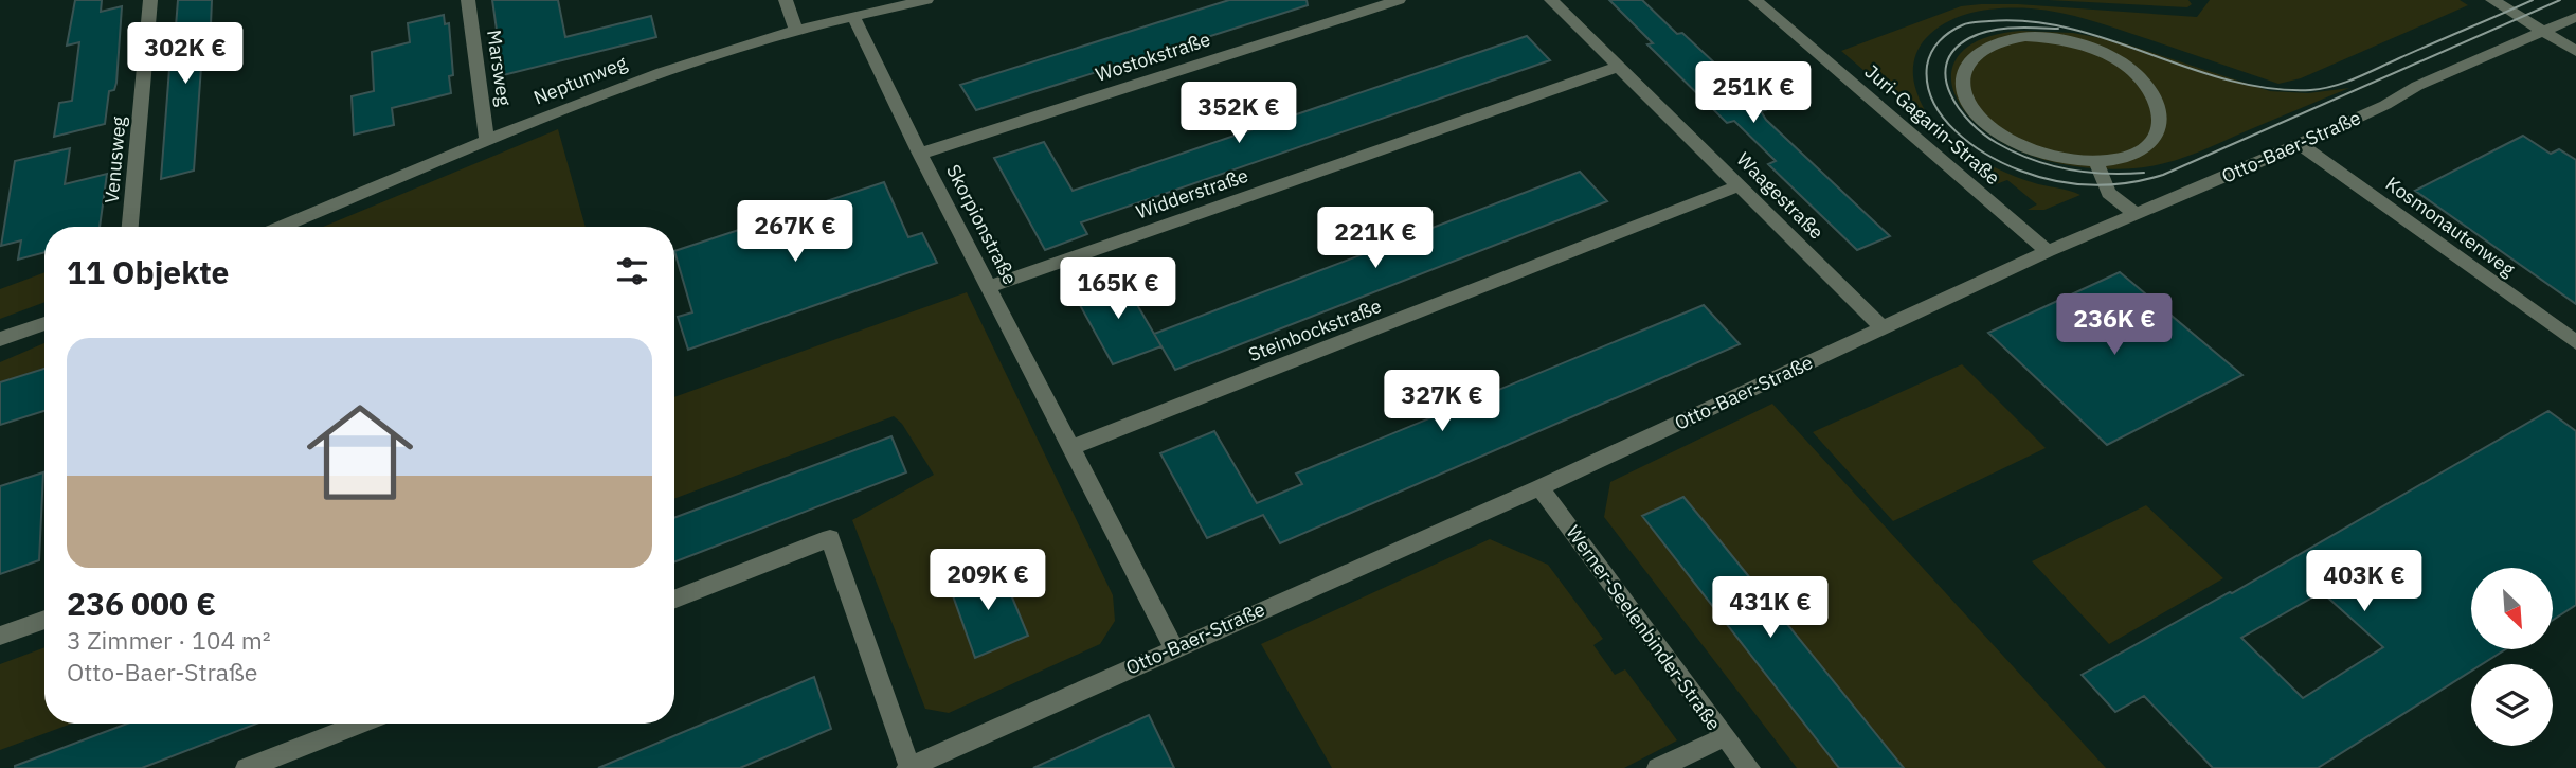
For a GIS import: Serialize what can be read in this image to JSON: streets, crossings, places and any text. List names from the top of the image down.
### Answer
{
  "streets": {
    "street": [
      "Wostokstraße",
      "Marsweg",
      "Neptunweg",
      "Juri-Gagarin-Straße",
      "Otto-Baer-Straße",
      "Venusweg",
      "Widderstraße",
      "Waagestraße",
      "Skorpionstraße",
      "Kosmonautenweg",
      "Steinbockstraße",
      "Werner-Seelenbinder-Straße"
    ]
  },
  "crossings": [
    ["Wostokstraße", "Skorpionstraße"],
    ["Marsweg", "Neptunweg"],
    ["Neptunweg", "Skorpionstraße"],
    ["Juri-Gagarin-Straße", "Otto-Baer-Straße"],
    ["Otto-Baer-Straße", "Waagestraße"],
    ["Otto-Baer-Straße", "Skorpionstraße"],
    ["Otto-Baer-Straße", "Kosmonautenweg"],
    ["Otto-Baer-Straße", "Werner-Seelenbinder-Straße"],
    ["Widderstraße", "Waagestraße"],
    ["Widderstraße", "Skorpionstraße"],
    ["Waagestraße", "Steinbockstraße"],
    ["Skorpionstraße", "Steinbockstraße"]
  ],
  "north": "bottom right",
  "page": {
    "price": [
      "302K €",
      "251K €",
      "352K €",
      "267K €",
      "221K €",
      "165K €",
      "236K €",
      "327K €",
      "209K €",
      "403K €",
      "431K €"
    ],
    "heading": "11 Objekte",
    "list": [
      {
        "name": "236 000 €",
        "note": "3 Zimmer · 104 m² · Otto-Baer-Straße"
      }
    ]
  }
}
